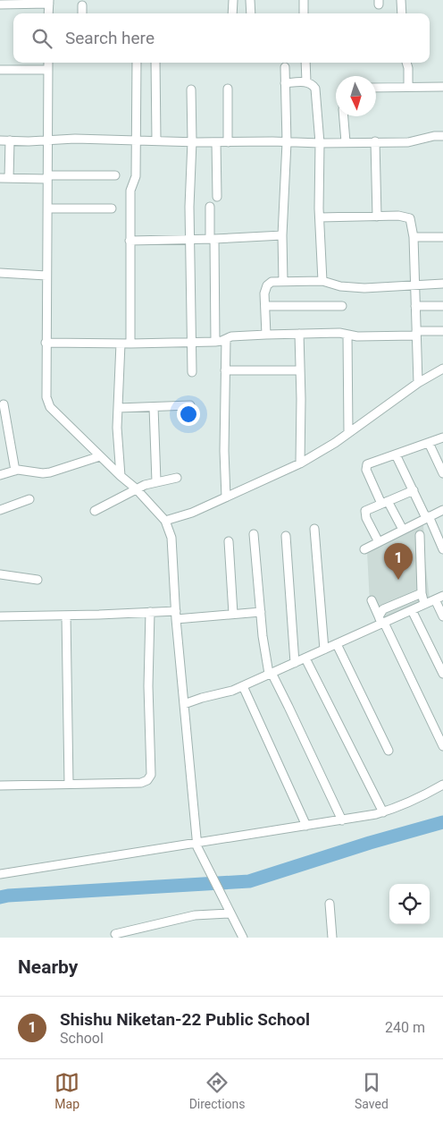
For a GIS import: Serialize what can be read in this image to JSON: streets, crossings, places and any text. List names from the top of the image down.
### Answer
{
  "north": "bottom",
  "page": {
    "search": "Search here",
    "pins": "1",
    "heading": "Nearby",
    "list": [
      {
        "mark": "1",
        "name": "Shishu Niketan-22 Public School",
        "note": "School",
        "value": "240 m"
      }
    ],
    "nav": ["Map", "Directions", "Saved"]
  }
}
